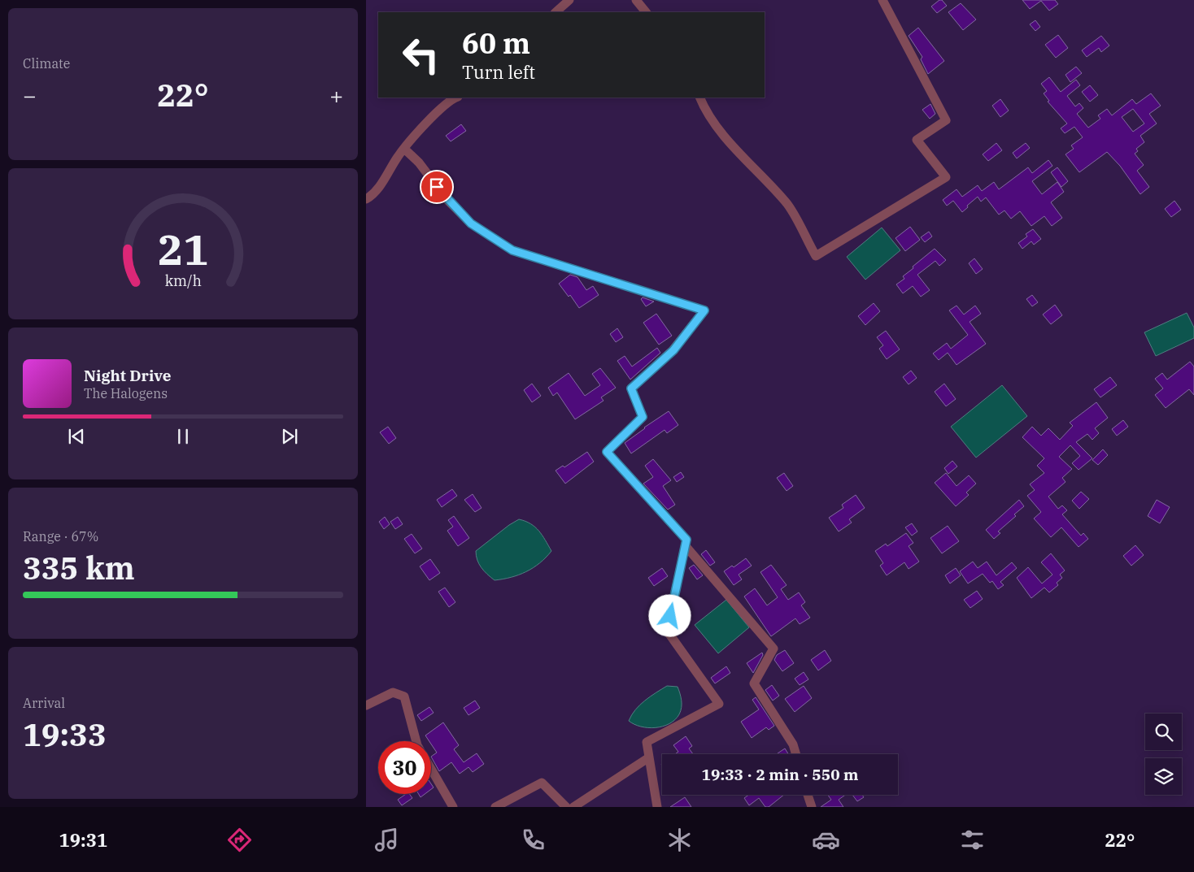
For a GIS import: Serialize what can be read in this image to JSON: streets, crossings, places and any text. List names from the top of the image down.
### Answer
{
  "page": {
    "tile": [
      "Climate",
      ["Range · 67%", "335 km"],
      ["Arrival", "19:33"]
    ],
    "turn": ["60 m", "Turn left"],
    "heat": ["−", "22°", "+"],
    "song": ["Night Drive", "The Halogens"],
    "limit": "30",
    "trip": "19:33 · 2 min · 550 m",
    "tabs": ["19:31", "22°"],
    "gauge": ["21", "km/h"]
  }
}
